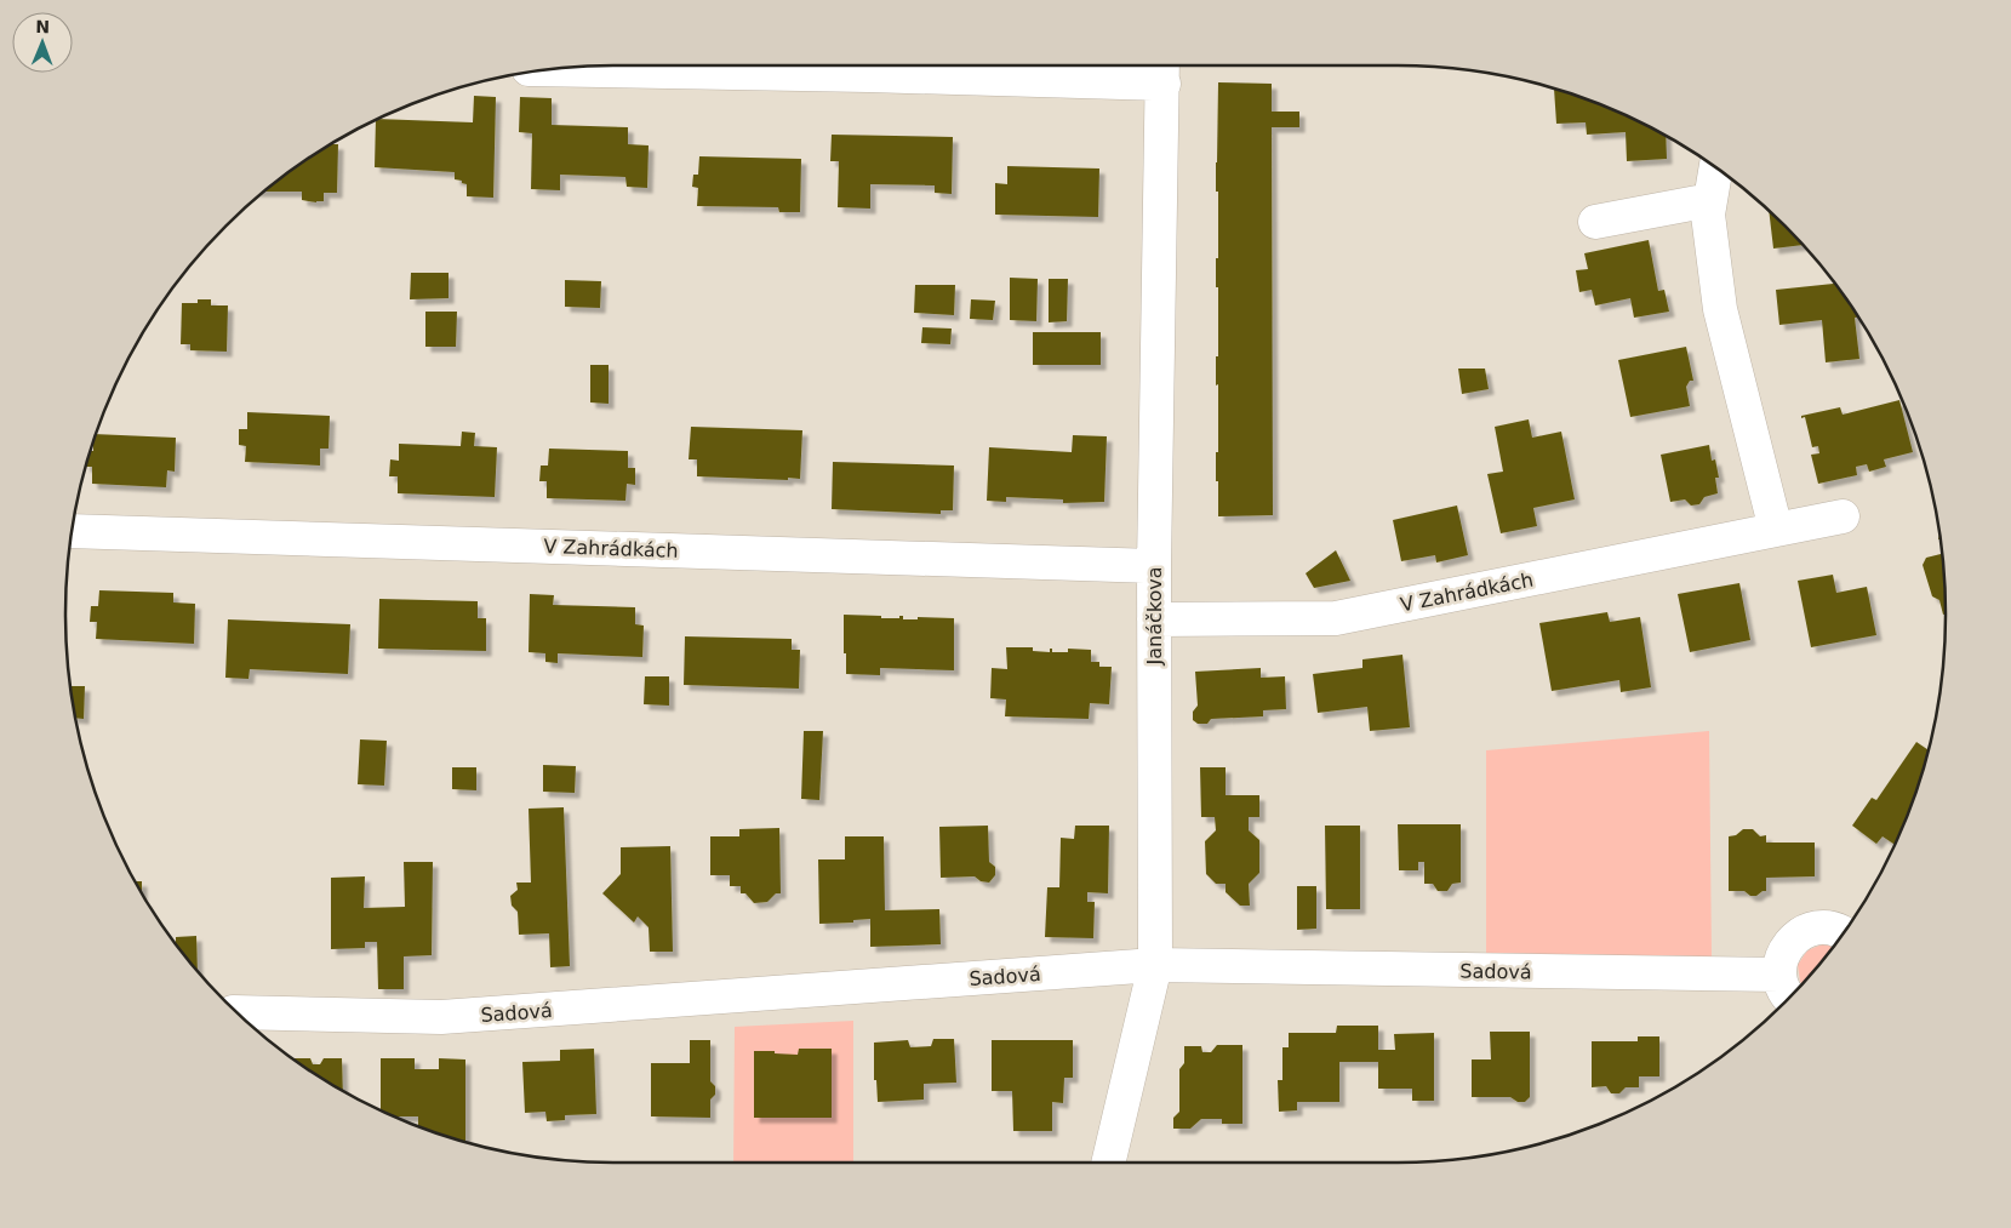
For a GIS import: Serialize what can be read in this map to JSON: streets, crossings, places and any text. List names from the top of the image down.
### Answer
{
  "streets": {
    "street": ["V Zahrádkách", "Janáčkova", "Sadová"]
  },
  "crossings": [
    ["V Zahrádkách", "Janáčkova"],
    ["Janáčkova", "Sadová"]
  ],
  "north": "top"
}
